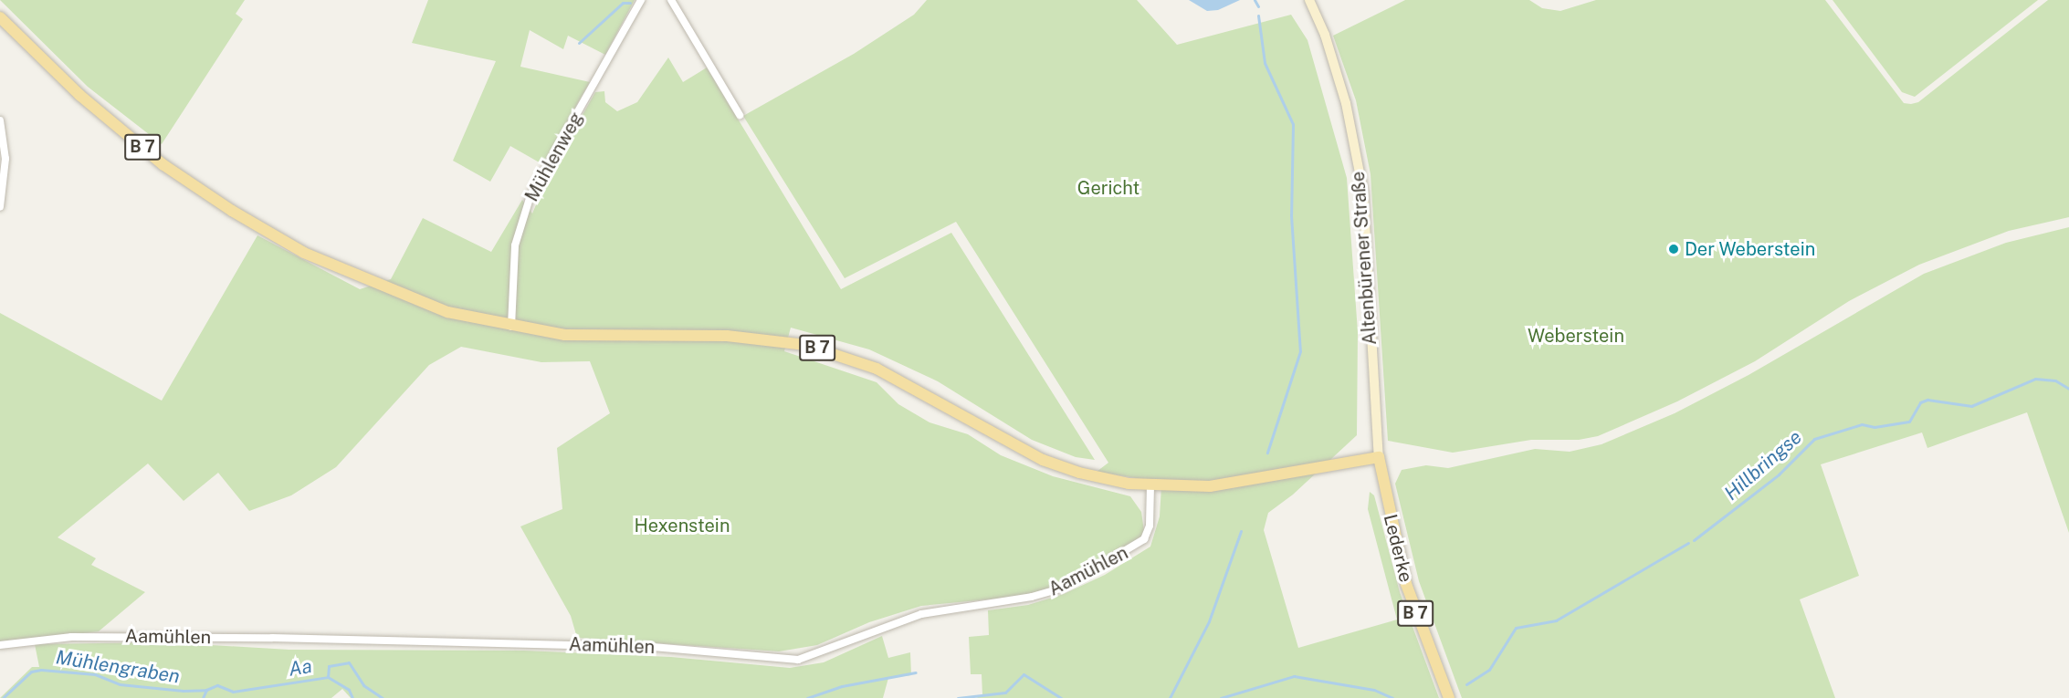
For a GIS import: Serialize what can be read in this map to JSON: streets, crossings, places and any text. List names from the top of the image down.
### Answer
{
  "streets": {
    "main road": ["B 7", "Lederke"],
    "street": ["Mühlenweg", "Altenbürener Straße", "Aamühlen"]
  },
  "crossings": [
    ["B 7", "Mühlenweg"],
    ["B 7", "Altenbürener Straße"],
    ["B 7", "Lederke"],
    ["B 7", "Aamühlen"],
    ["Altenbürener Straße", "Lederke"]
  ],
  "water": ["Hillbringse", "Mühlengraben", "Aa"],
  "parks": ["Gericht", "Weberstein", "Hexenstein"],
  "places": ["Der Weberstein"]
}
